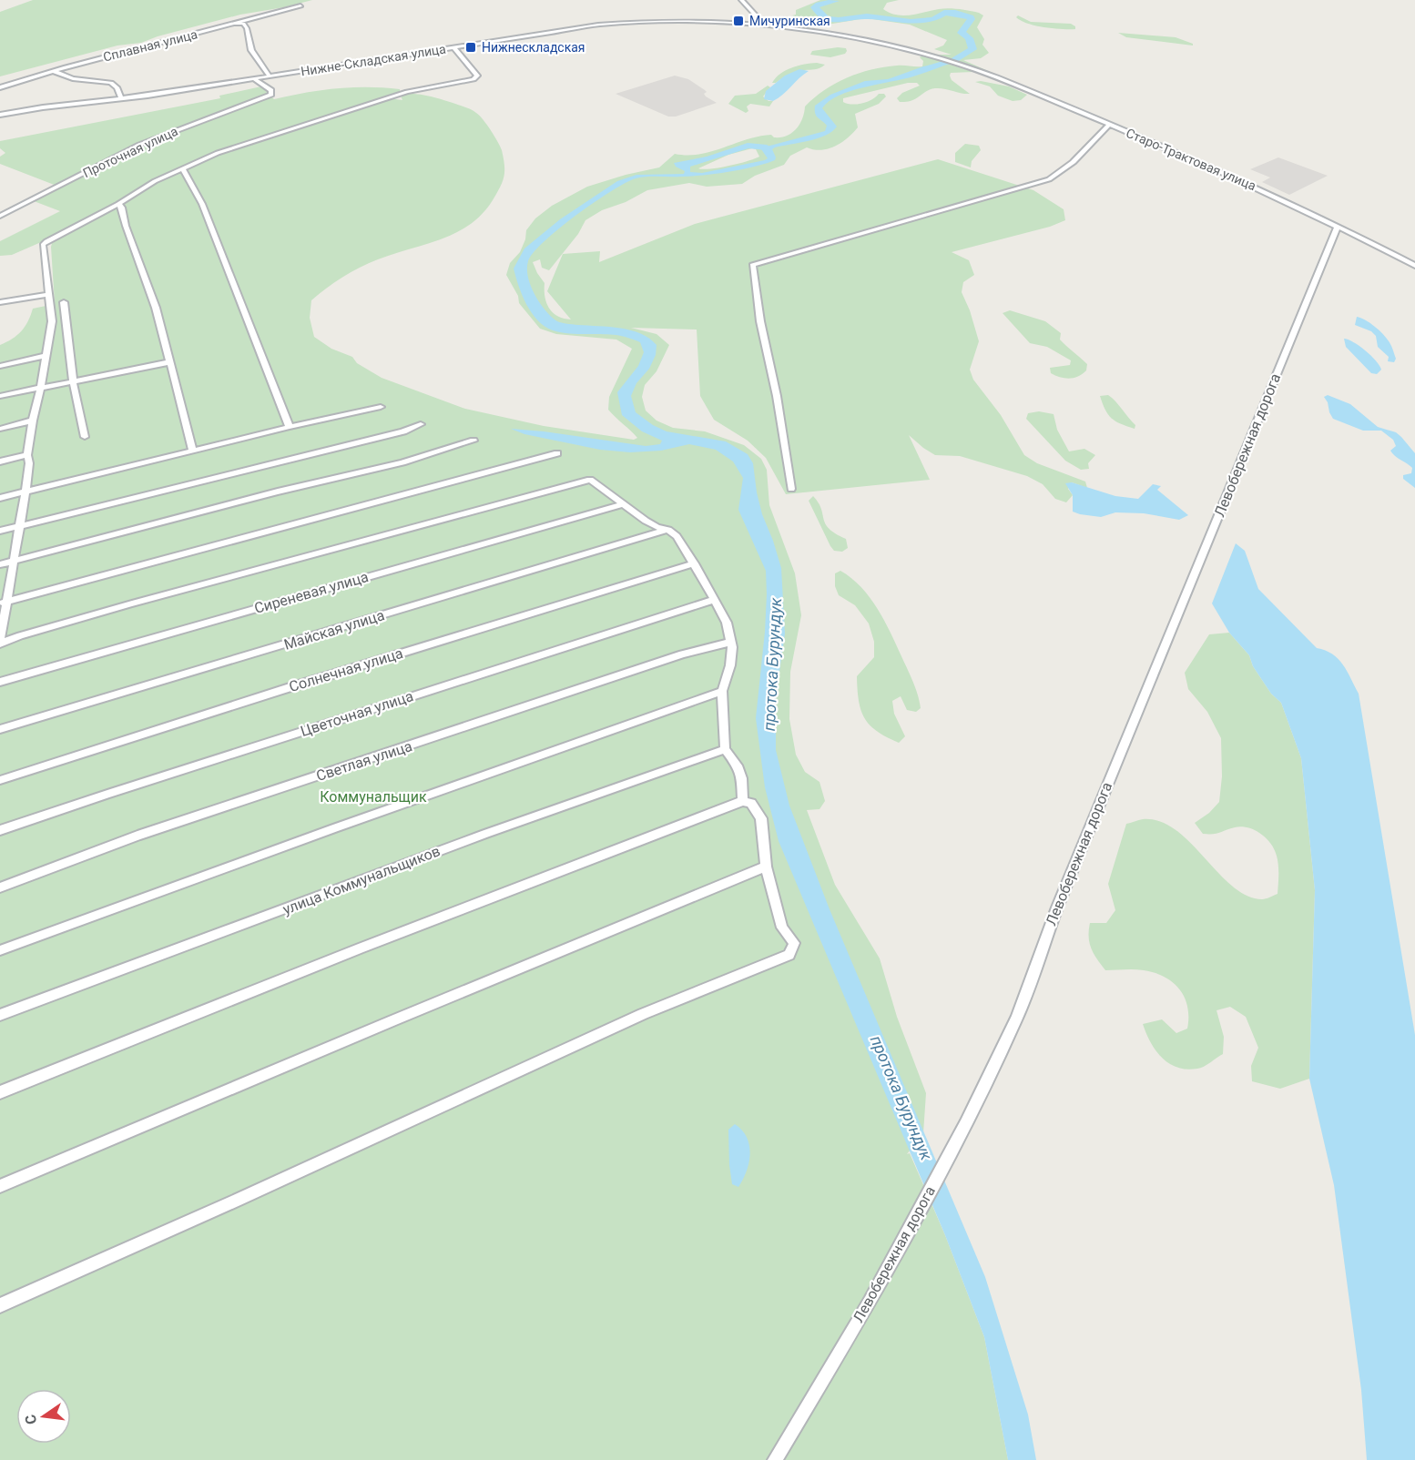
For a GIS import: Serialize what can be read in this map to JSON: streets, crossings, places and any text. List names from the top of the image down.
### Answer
{
  "streets": {
    "street": [
      "Сплавная улица",
      "Нижне-Складская улица",
      "Проточная улица",
      "Старо-Трактовая улица",
      "Левобережная дорога",
      "Сиреневая улица",
      "Майская улица",
      "Солнечная улица",
      "Цветочная улица",
      "Светлая улица",
      "улица Коммунальщиков"
    ]
  },
  "crossings": [
    ["Нижне-Складская улица", "Проточная улица"],
    ["Нижне-Складская улица", "Старо-Трактовая улица"],
    ["Старо-Трактовая улица", "Левобережная дорога"]
  ],
  "water": ["протока Бурундук"],
  "parks": ["Коммунальщик"],
  "places": {
    "transit": ["Мичуринская", "Нижнескладская"]
  },
  "north": "left"
}
